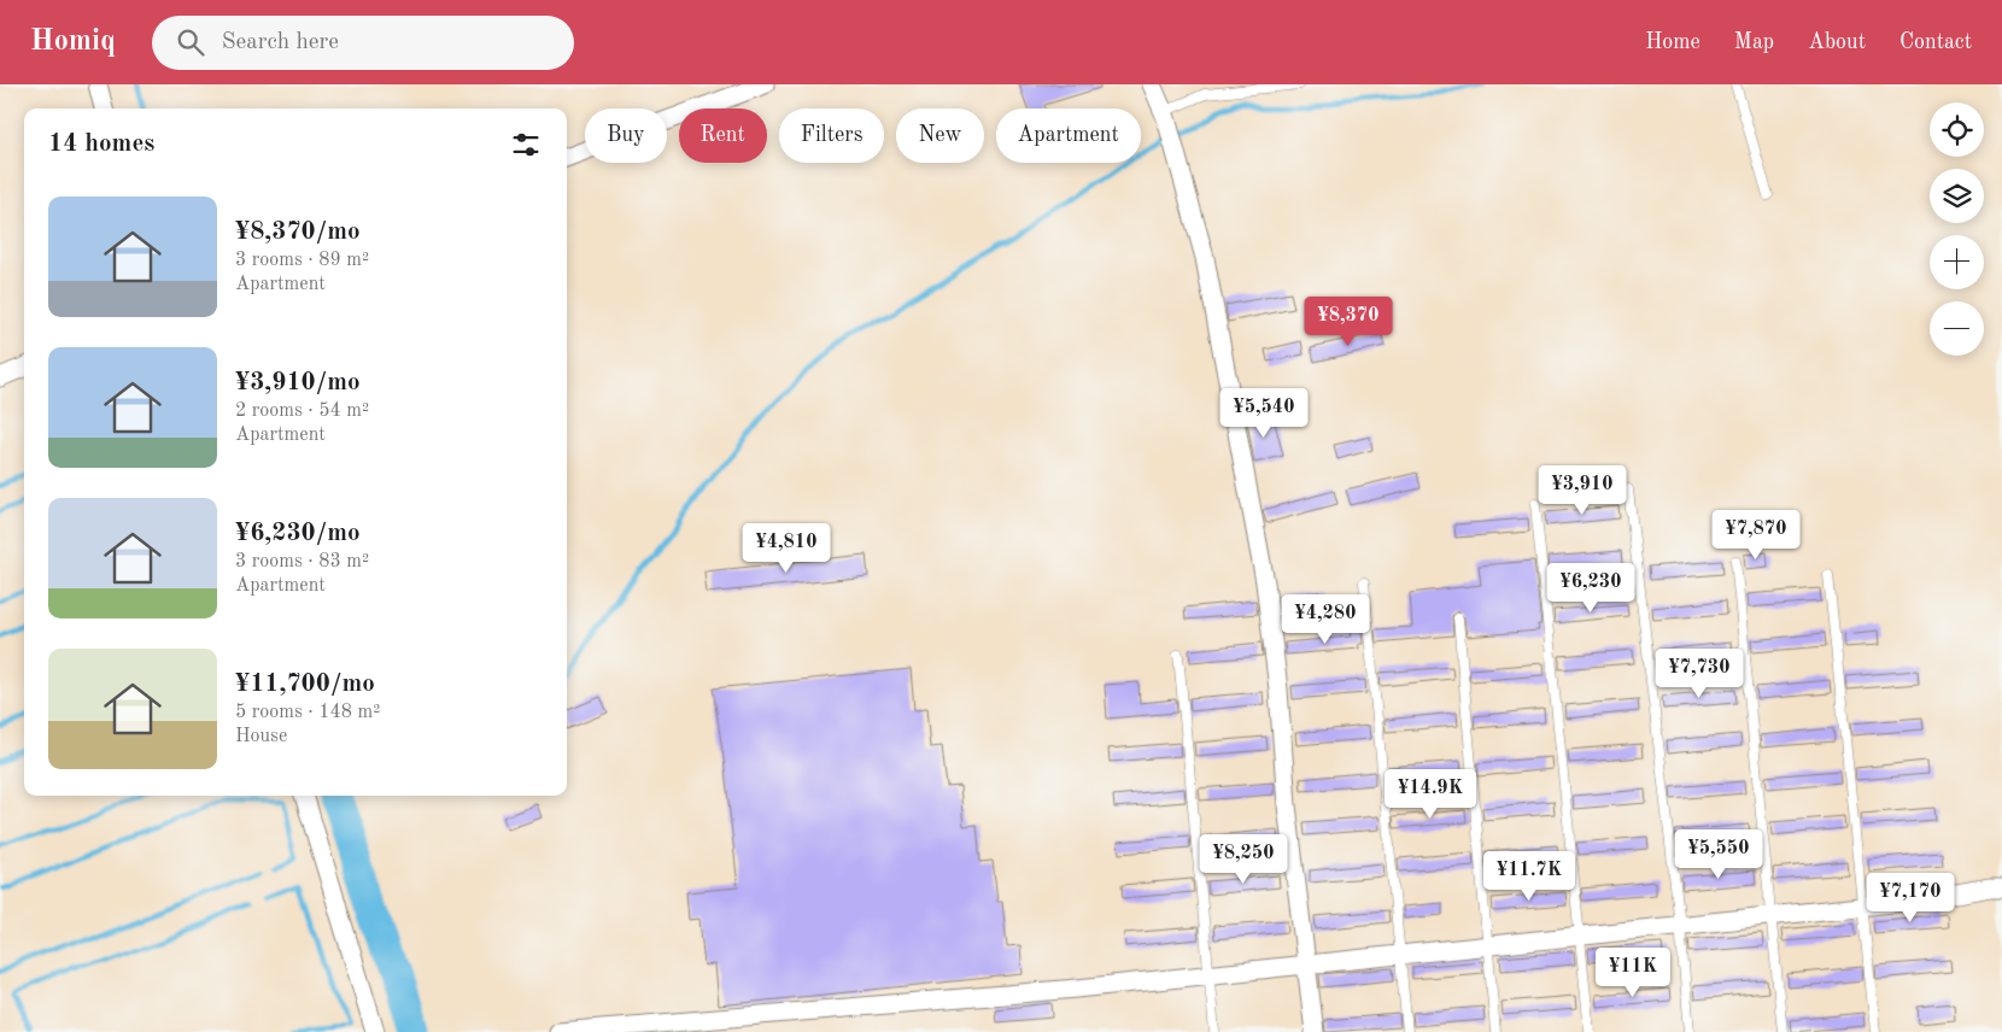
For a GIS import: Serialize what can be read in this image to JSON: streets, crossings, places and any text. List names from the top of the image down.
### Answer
{
  "page": {
    "header": "Homiq",
    "search": "Search here",
    "nav": [
      "Home",
      "Map",
      "About",
      "Contact"
    ],
    "map_buttons": ["+", "−"],
    "chip": [
      "Buy",
      "Rent",
      "Filters",
      "New",
      "Apartment"
    ],
    "heading": "14 homes",
    "list": [
      {
        "name": "¥8,370/mo",
        "note": "3 rooms · 89 m² · Apartment"
      },
      {
        "name": "¥3,910/mo",
        "note": "2 rooms · 54 m² · Apartment"
      },
      {
        "name": "¥6,230/mo",
        "note": "3 rooms · 83 m² · Apartment"
      },
      {
        "name": "¥11,700/mo",
        "note": "5 rooms · 148 m² · House"
      }
    ],
    "price": [
      "¥8,370",
      "¥5,540",
      "¥3,910",
      "¥7,870",
      "¥4,810",
      "¥6,230",
      "¥4,280",
      "¥7,730",
      "¥14.9K",
      "¥5,550",
      "¥8,250",
      "¥11.7K",
      "¥7,170",
      "¥11K"
    ]
  }
}
